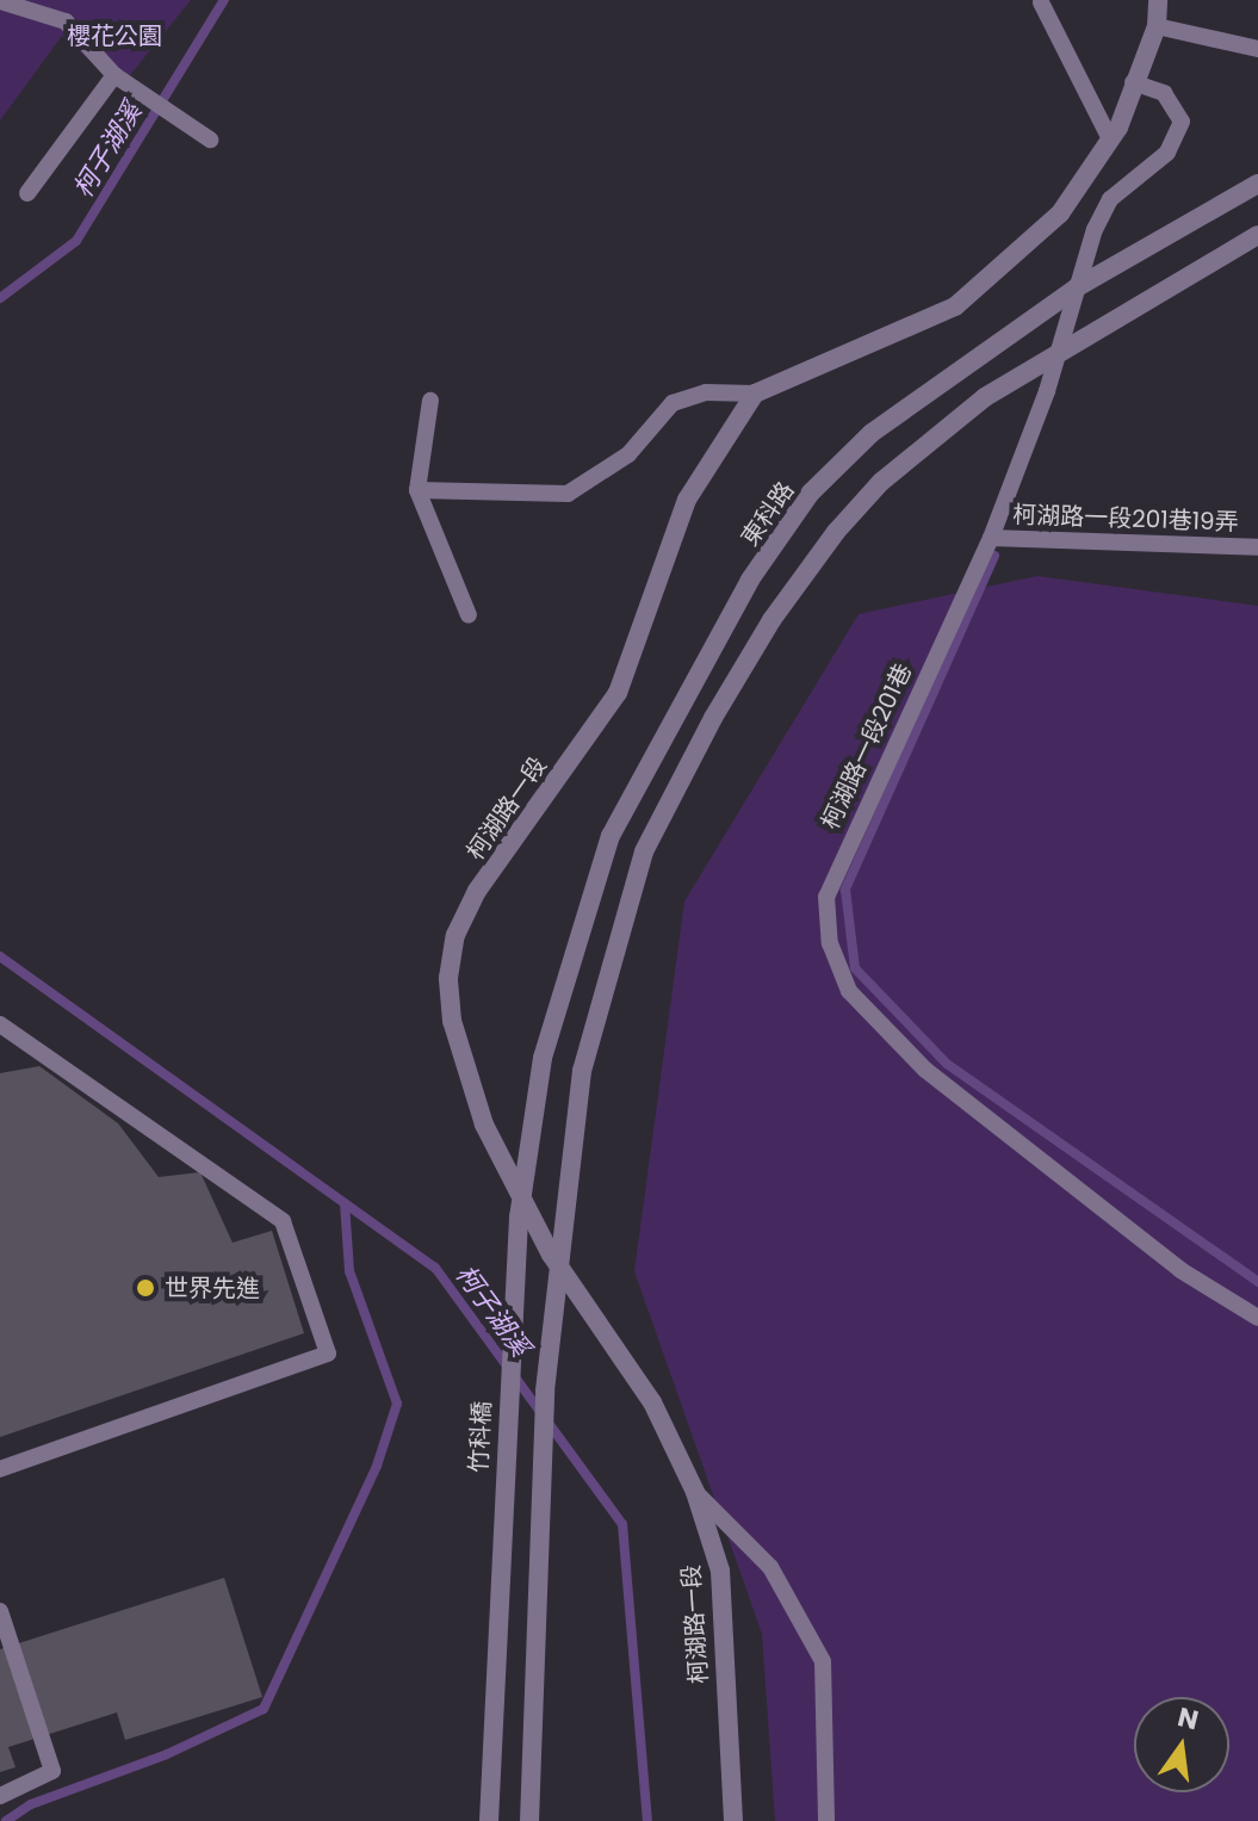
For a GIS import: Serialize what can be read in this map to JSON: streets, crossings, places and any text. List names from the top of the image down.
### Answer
{
  "streets": {
    "street": ["東科路", "柯湖路一段", "竹科橋"],
    "lane": ["柯湖路一段201巷19弄", "柯湖路一段201巷"]
  },
  "crossings": [
    ["東科路", "柯湖路一段201巷"],
    ["東科路", "竹科橋"],
    ["柯湖路一段201巷19弄", "柯湖路一段201巷"]
  ],
  "water": ["柯子湖溪"],
  "parks": ["櫻花公園"],
  "places": ["世界先進"],
  "north": "top"
}
